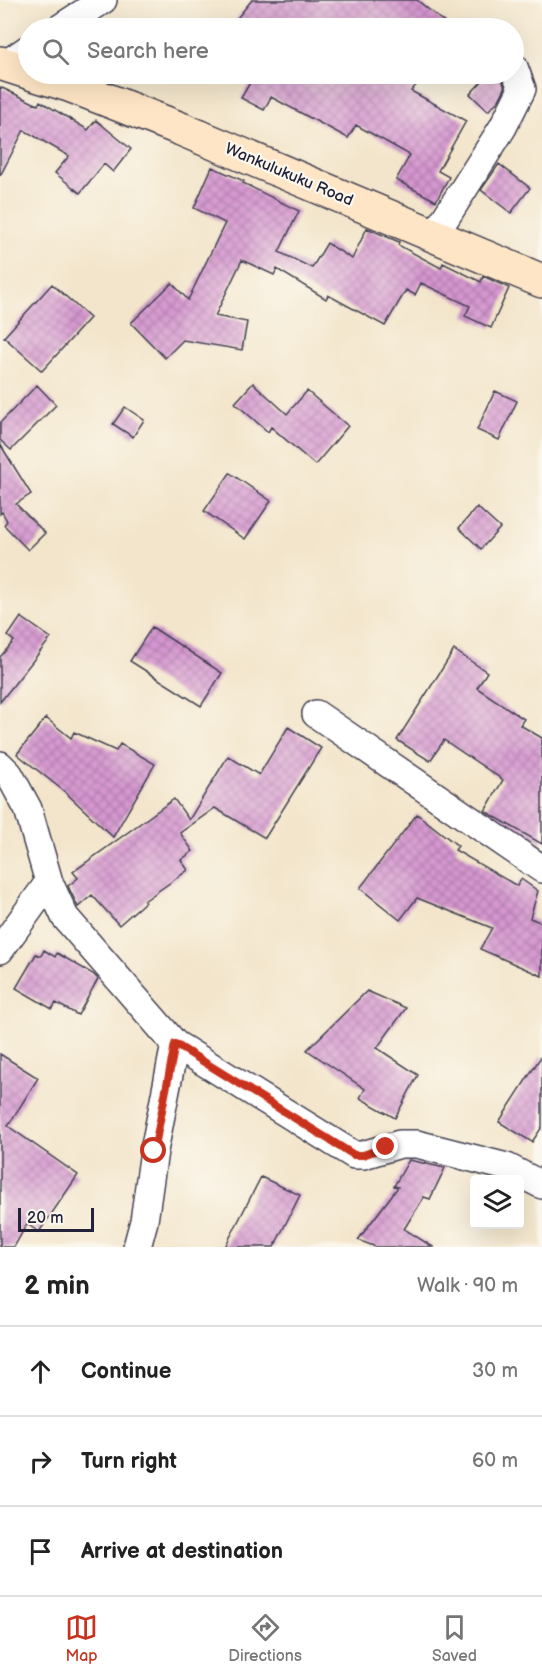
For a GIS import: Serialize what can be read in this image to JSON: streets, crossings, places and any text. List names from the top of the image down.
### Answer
{
  "streets": {
    "main road": ["Wankulukuku Road"]
  },
  "scale_bar": "20 m",
  "page": {
    "search": "Search here",
    "scale": "20 m",
    "heading": ["2 min", "Walk · 90 m"],
    "list": [
      ["Continue", "30 m"],
      ["Turn right", "60 m"],
      "Arrive at destination"
    ],
    "nav": ["Map", "Directions", "Saved"]
  }
}
